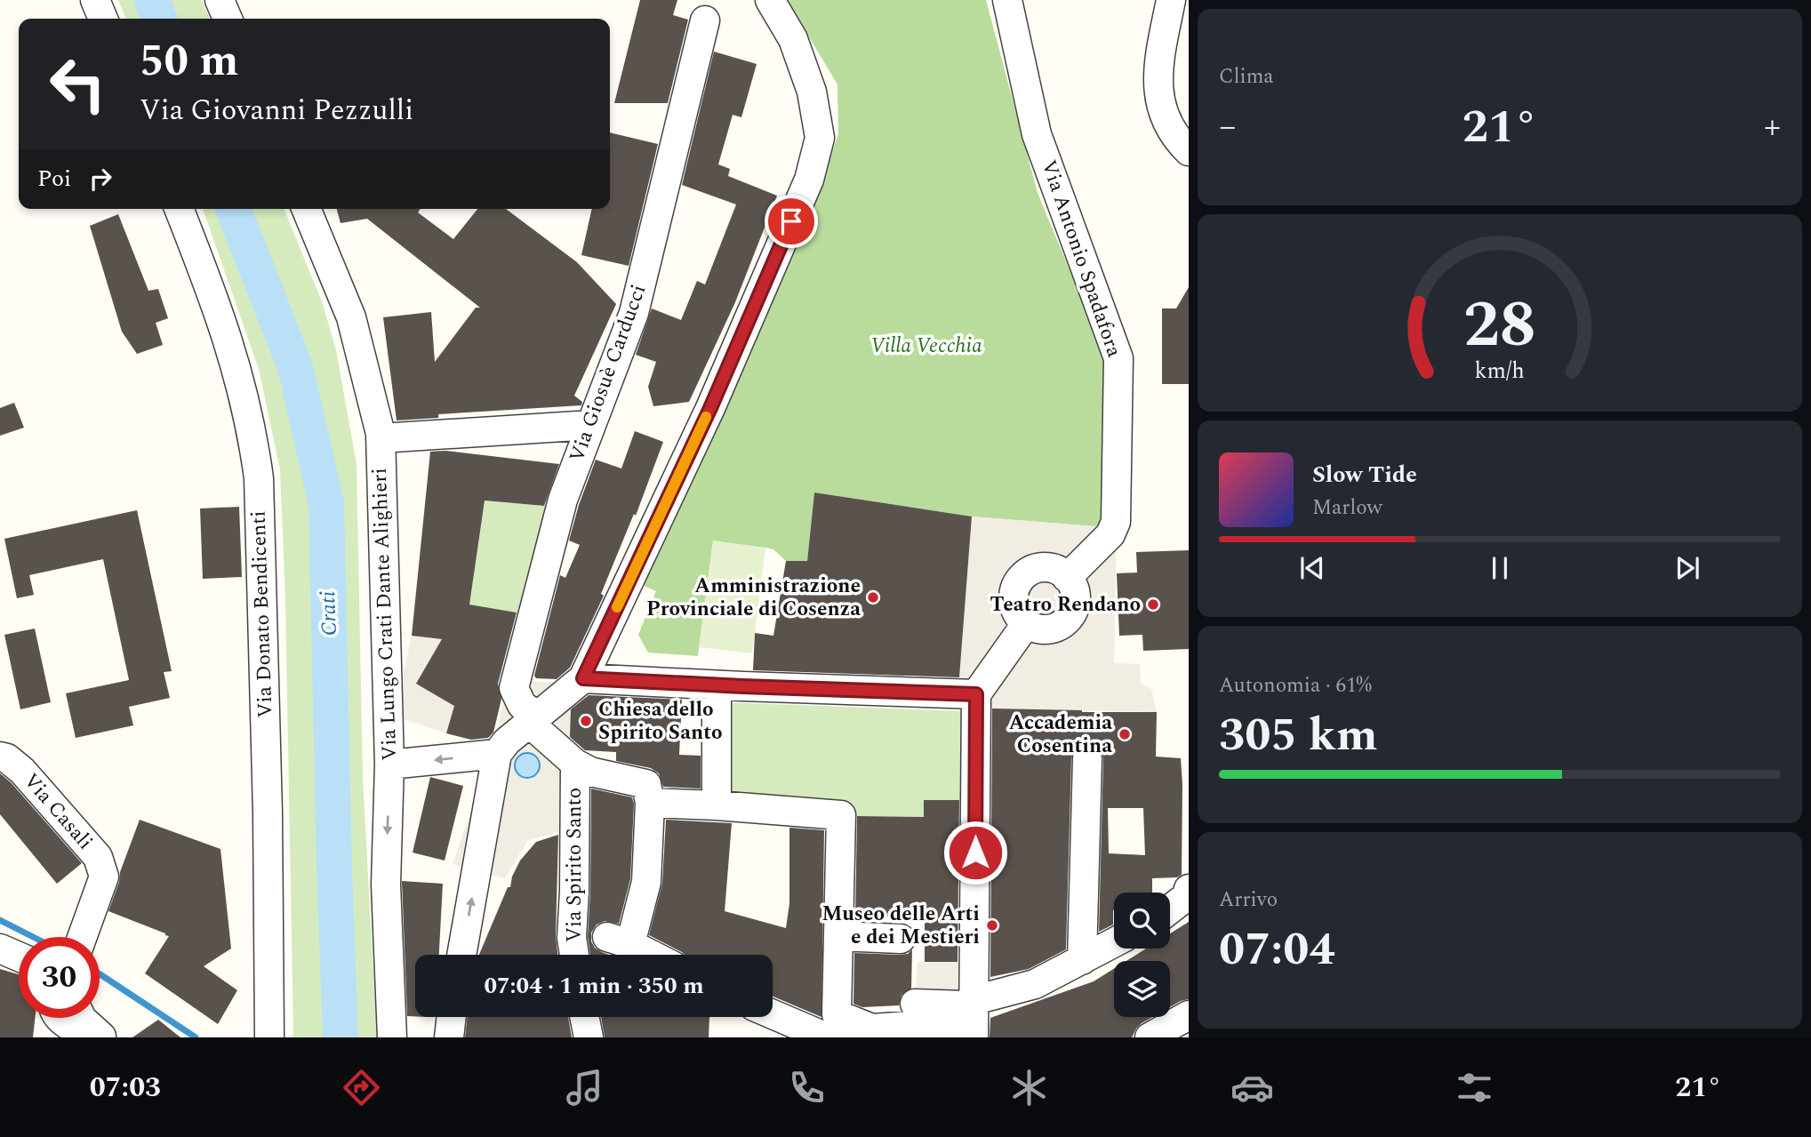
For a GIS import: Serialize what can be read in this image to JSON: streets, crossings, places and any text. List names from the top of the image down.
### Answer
{
  "streets": {
    "street": [
      "Via Antonio Spadafora",
      "Via Giosuè Carducci",
      "Via Donato Bendicenti",
      "Via Lungo Crati Dante Alighieri",
      "Via Casali",
      "Via Spirito Santo"
    ]
  },
  "water": ["Crati"],
  "parks": ["Villa Vecchia"],
  "places": [
    "Amministrazione Provinciale di Cosenza",
    "Teatro Rendano",
    "Chiesa dello Spirito Santo",
    "Accademia Cosentina",
    "Museo delle Arti e dei Mestieri"
  ],
  "page": {
    "tile": [
      "Clima",
      ["Autonomia · 61%", "305 km"],
      ["Arrivo", "07:04"]
    ],
    "turn": ["50 m", "Via Giovanni Pezzulli"],
    "heat": ["−", "21°", "+"],
    "then": "Poi",
    "song": ["Slow Tide", "Marlow"],
    "limit": "30",
    "trip": "07:04 · 1 min · 350 m",
    "tabs": ["07:03", "21°"],
    "gauge": ["28", "km/h"]
  }
}
